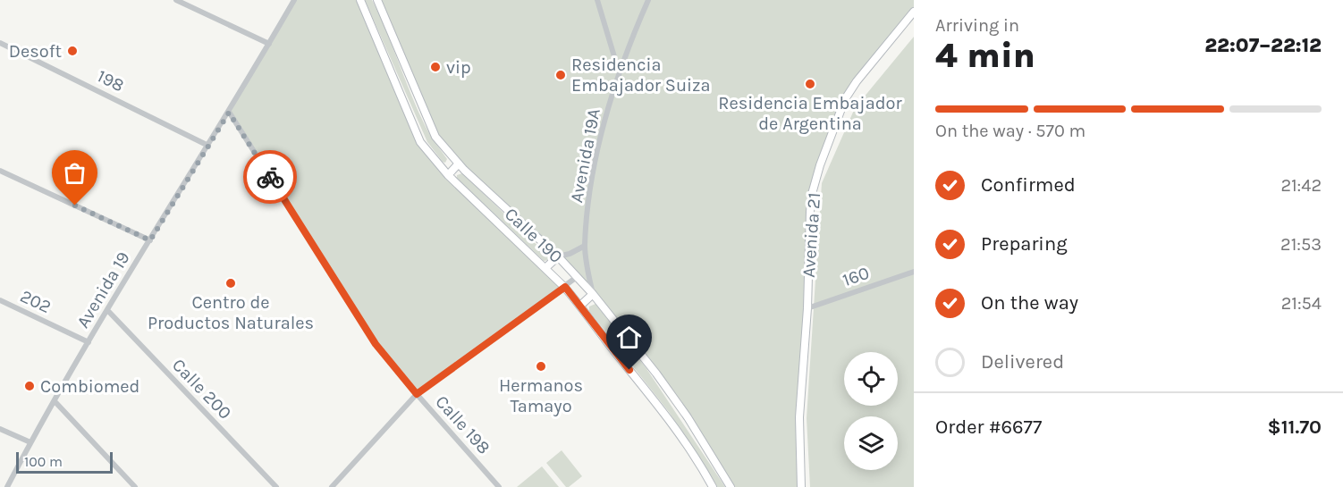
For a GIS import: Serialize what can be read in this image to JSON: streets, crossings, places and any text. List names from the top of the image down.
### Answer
{
  "streets": {
    "main road": ["Calle 190", "Avenida 21"],
    "street": [
      "198",
      "Avenida 19A",
      "160",
      "Avenida 19",
      "202",
      "Calle 200",
      "Calle 198"
    ]
  },
  "crossings": [
    ["198", "Avenida 19"],
    ["Avenida 19A", "Calle 190"],
    ["Avenida 21", "160"],
    ["Avenida 19", "202"],
    ["Avenida 19", "Calle 200"],
    ["Avenida 19", "Calle 198"]
  ],
  "places": [
    "Desoft",
    "vip",
    "Residencia Embajador Suiza",
    "Residencia Embajador de Argentina",
    "Centro de Productos Naturales",
    "Hermanos Tamayo",
    "Combiomed"
  ],
  "scale_bar": "100 m",
  "page": {
    "heading": ["4 min", "Arriving in", "22:07–22:12"],
    "panel": ["Order #6677", "$11.70"],
    "bar": "On the way · 570 m",
    "list": [
      ["Confirmed", "21:42"],
      ["Preparing", "21:53"],
      ["On the way", "21:54"],
      "Delivered"
    ],
    "scale": "100 m"
  }
}
